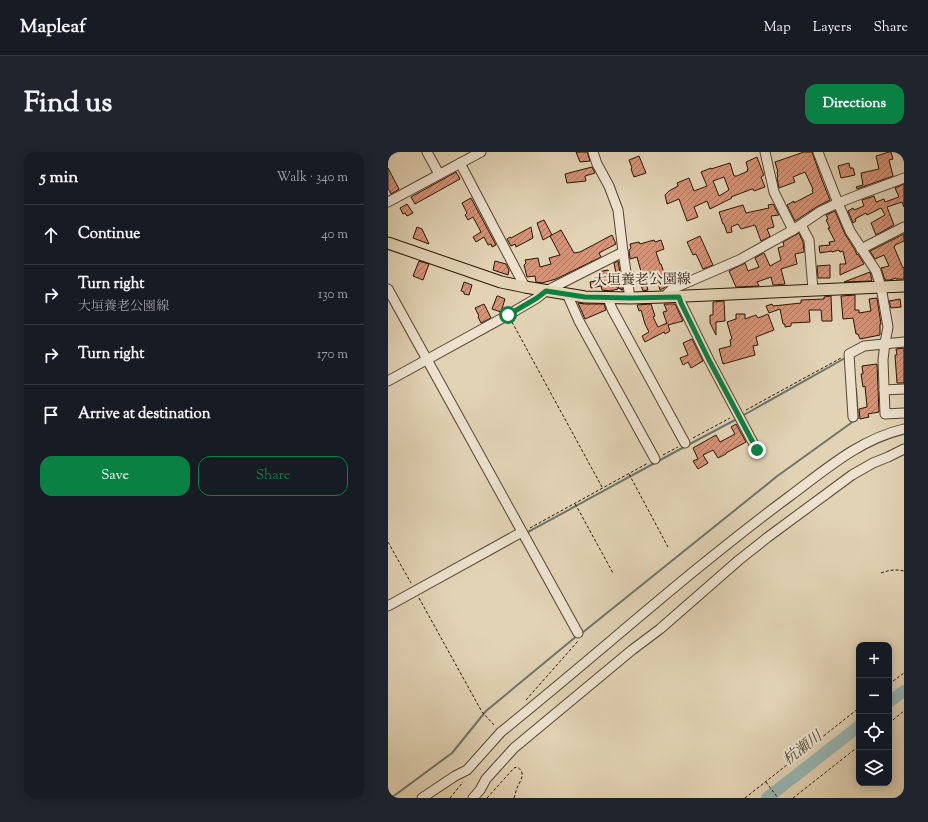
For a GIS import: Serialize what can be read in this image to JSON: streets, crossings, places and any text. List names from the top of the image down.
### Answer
{
  "streets": {
    "main road": ["大垣養老公園線"]
  },
  "water": ["杭瀬川"],
  "page": {
    "header": "Mapleaf",
    "nav": ["Map", "Layers", "Share"],
    "title": "Find us",
    "buttons": [
      "Directions",
      ["Save", "Share"]
    ],
    "heading": ["5 min", "Walk · 340 m"],
    "list": [
      ["Continue", "40 m"],
      ["Turn right", "大垣養老公園線", "130 m"],
      ["Turn right", "170 m"],
      "Arrive at destination"
    ],
    "map_buttons": ["+", "−"]
  }
}
